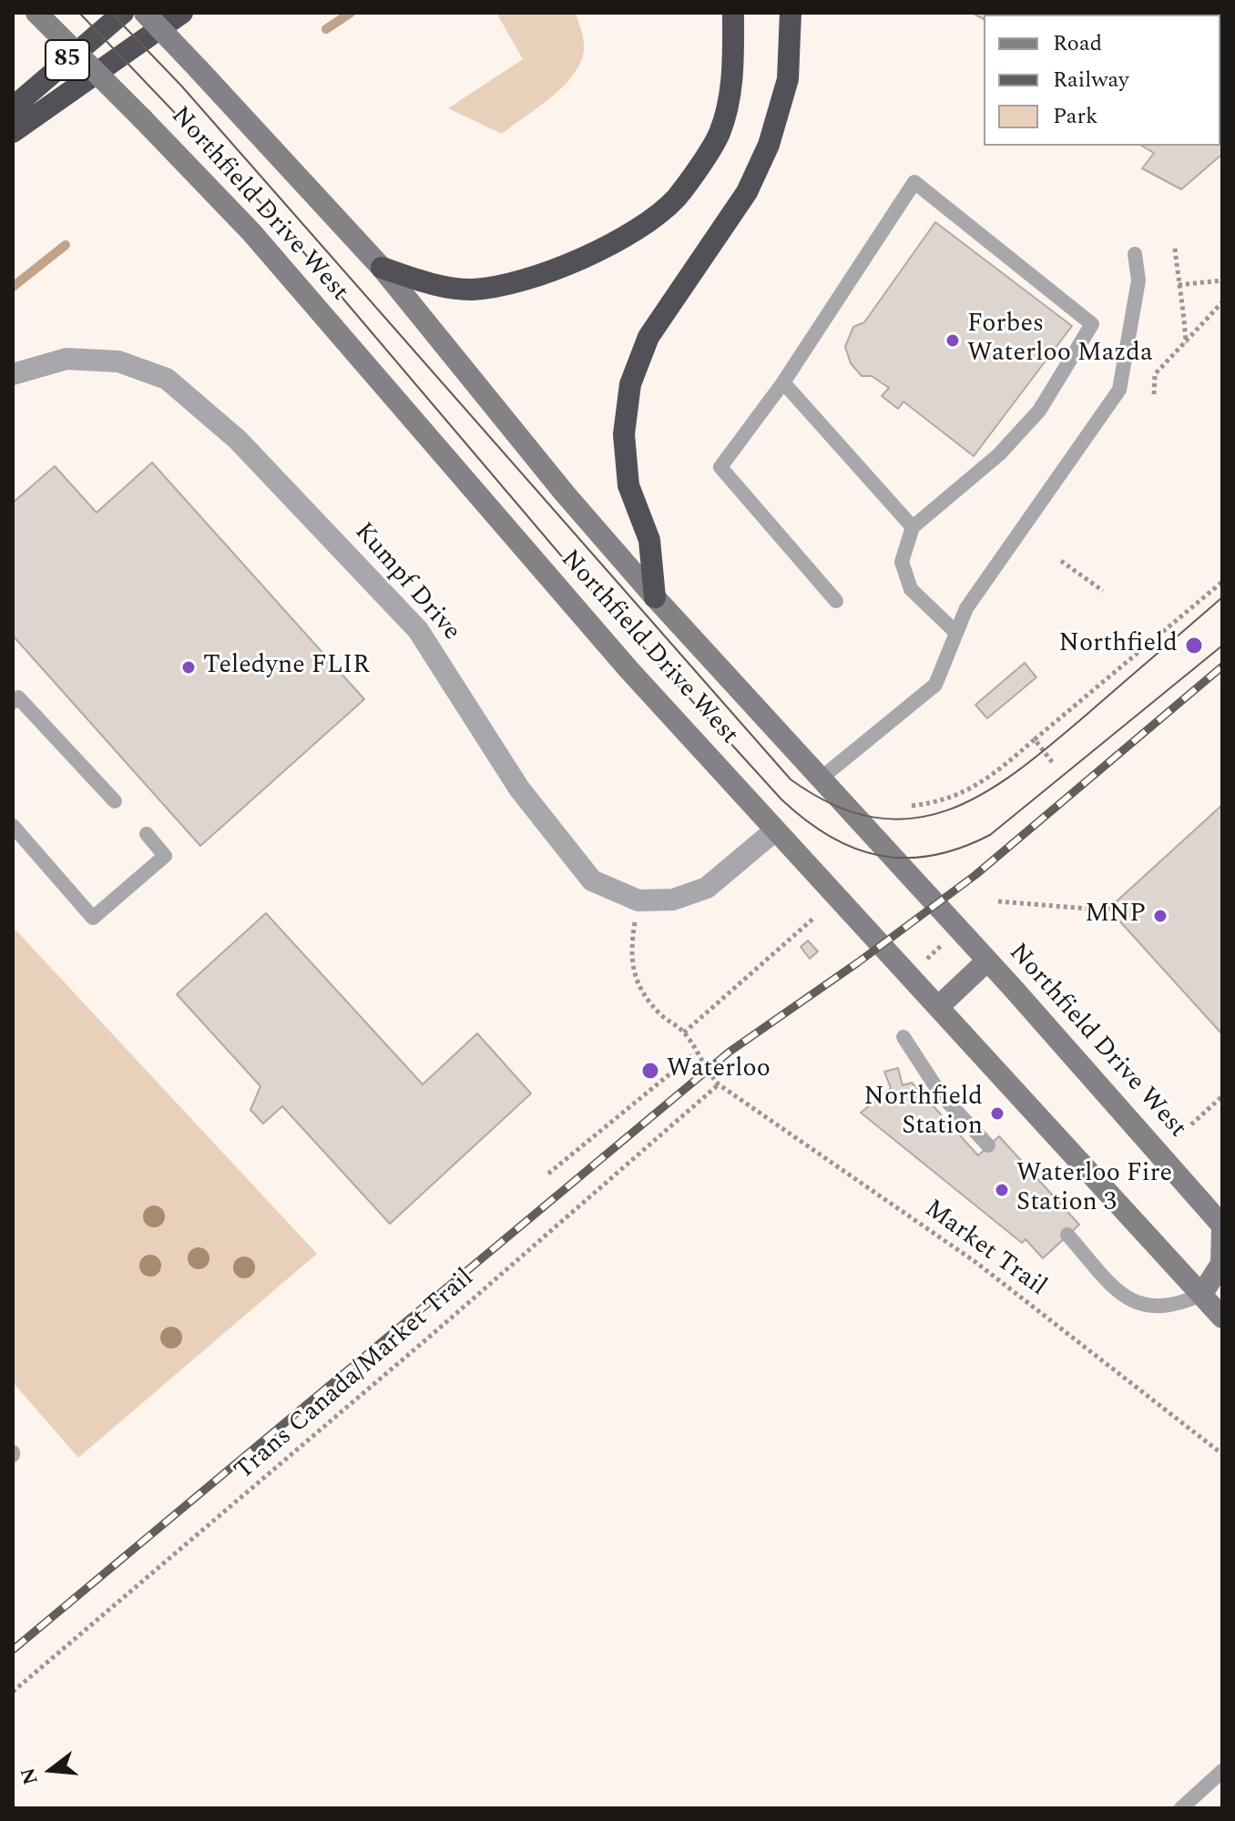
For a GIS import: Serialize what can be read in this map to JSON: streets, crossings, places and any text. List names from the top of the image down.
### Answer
{
  "streets": {
    "highway": ["85"],
    "main road": ["Northfield Drive West"],
    "street": ["Kumpf Drive"],
    "path": ["Market Trail", "Trans Canada/Market Trail"]
  },
  "crossings": [
    ["Northfield Drive West", "Kumpf Drive"],
    ["Market Trail", "Trans Canada/Market Trail"]
  ],
  "places": [
    "Forbes Waterloo Mazda",
    "Northfield",
    "Teledyne FLIR",
    "MNP",
    "Waterloo",
    "Northfield Station",
    "Waterloo Fire Station 3"
  ],
  "legend": ["Road", "Railway", "Park"],
  "north": "left"
}
